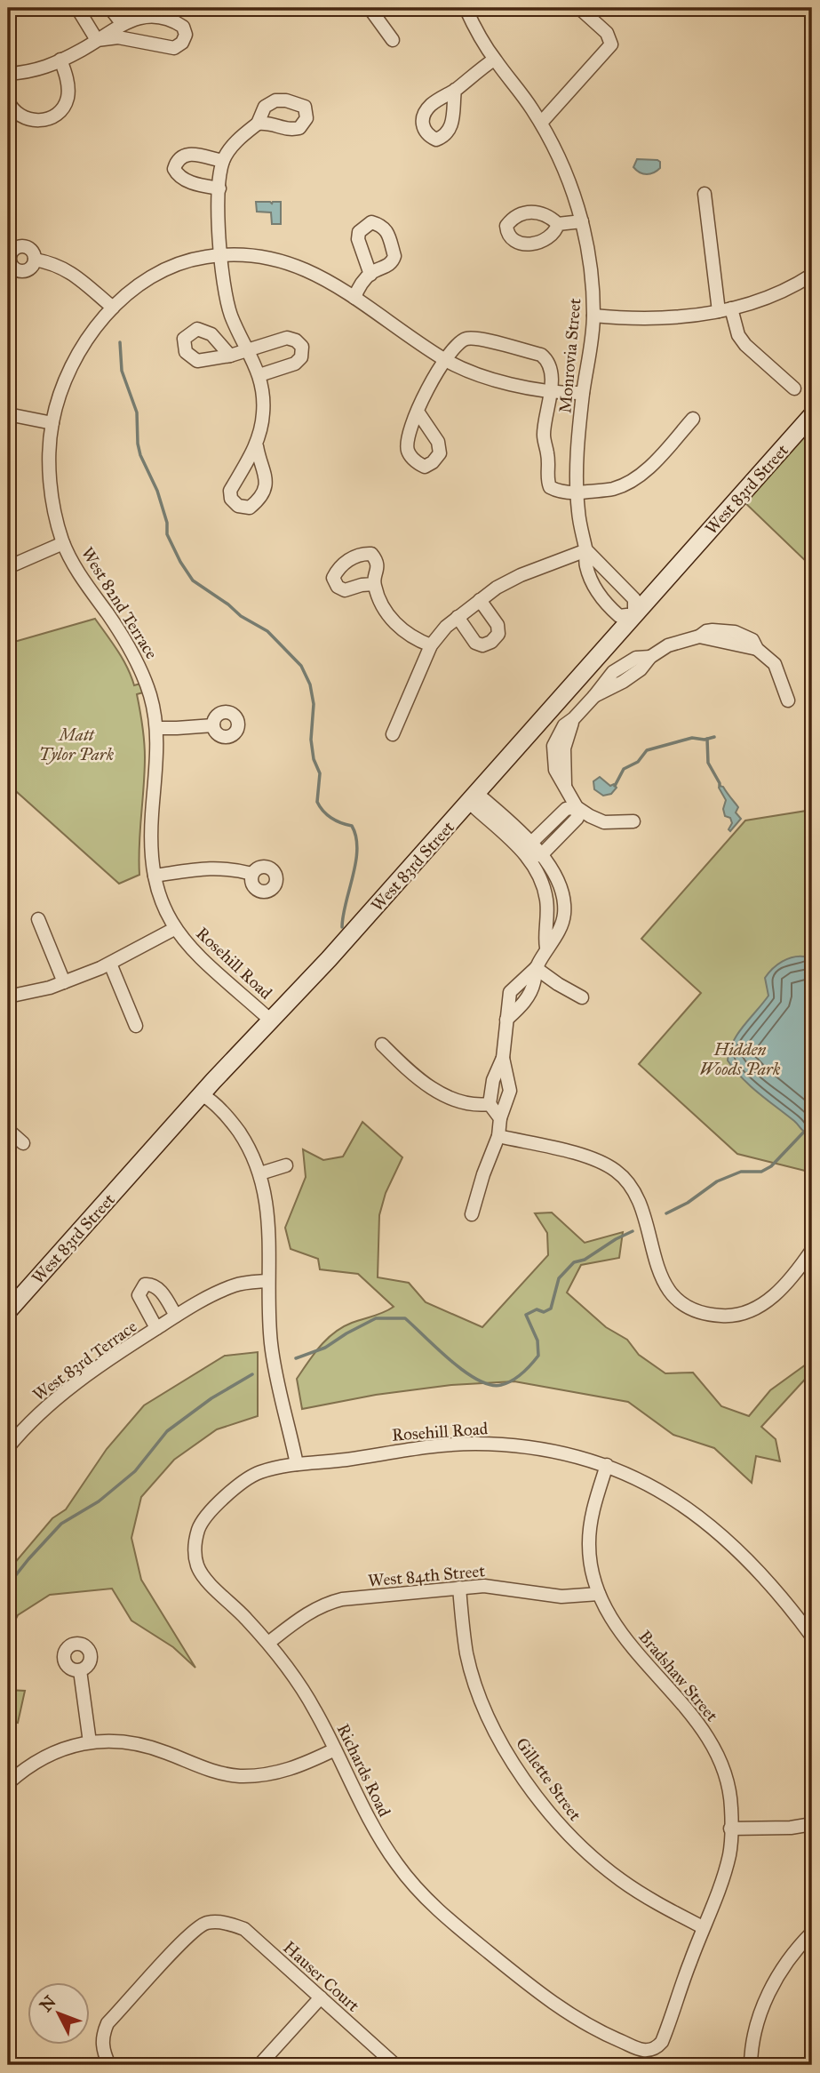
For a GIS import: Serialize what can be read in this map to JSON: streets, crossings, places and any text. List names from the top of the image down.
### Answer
{
  "streets": {
    "street": [
      "Monrovia Street",
      "West 83rd Street",
      "West 82nd Terrace",
      "Rosehill Road",
      "West 83rd Terrace",
      "West 84th Street",
      "Bradshaw Street",
      "Richards Road",
      "Gillette Street",
      "Hauser Court"
    ]
  },
  "crossings": [
    ["Monrovia Street", "West 83rd Street"],
    ["Monrovia Street", "West 82nd Terrace"],
    ["West 83rd Street", "Rosehill Road"],
    ["West 82nd Terrace", "Rosehill Road"],
    ["Rosehill Road", "Bradshaw Street"],
    ["Rosehill Road", "Richards Road"],
    ["West 84th Street", "Bradshaw Street"],
    ["West 84th Street", "Richards Road"],
    ["West 84th Street", "Gillette Street"],
    ["Bradshaw Street", "Richards Road"],
    ["Bradshaw Street", "Gillette Street"]
  ],
  "parks": ["Matt Tylor Park", "Hidden Woods Park"],
  "north": "top left"
}
